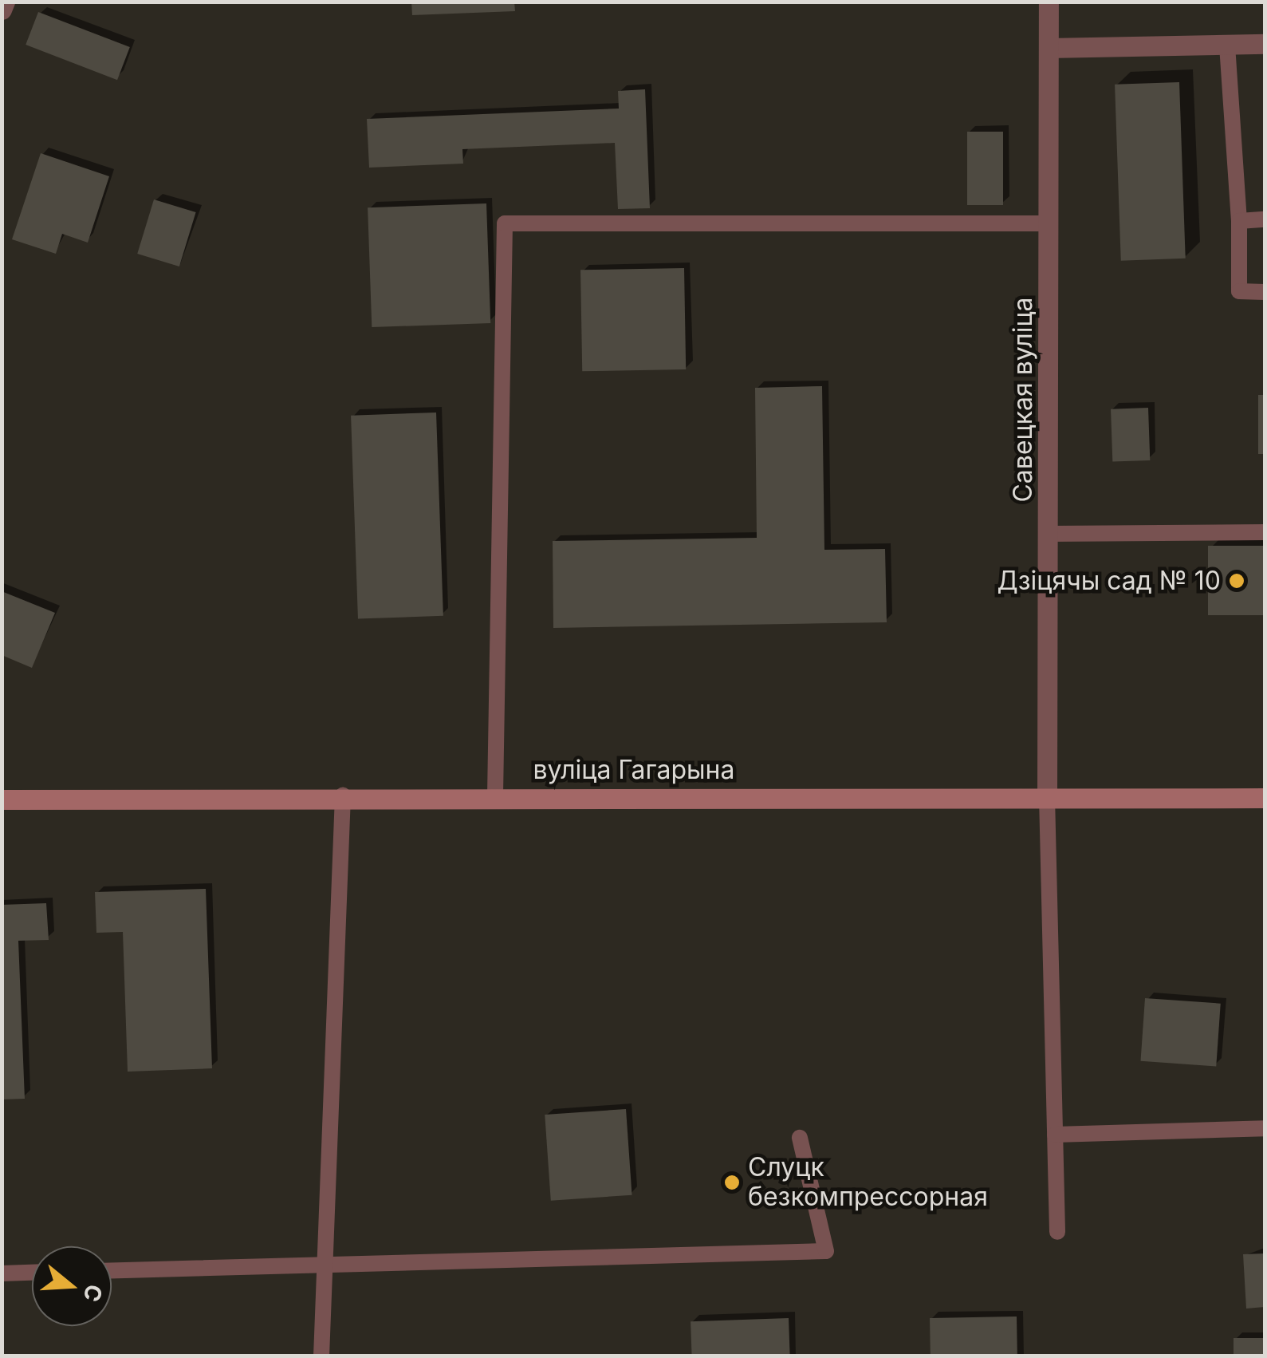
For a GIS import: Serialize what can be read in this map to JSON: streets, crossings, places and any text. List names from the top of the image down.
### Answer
{
  "streets": {
    "main road": ["вуліца Гагарына"],
    "street": ["Савецкая вуліца"]
  },
  "crossings": [
    ["Савецкая вуліца", "вуліца Гагарына"]
  ],
  "places": ["Дзіцячы сад № 10", "Слуцк безкомпрессорная"],
  "north": "right"
}
